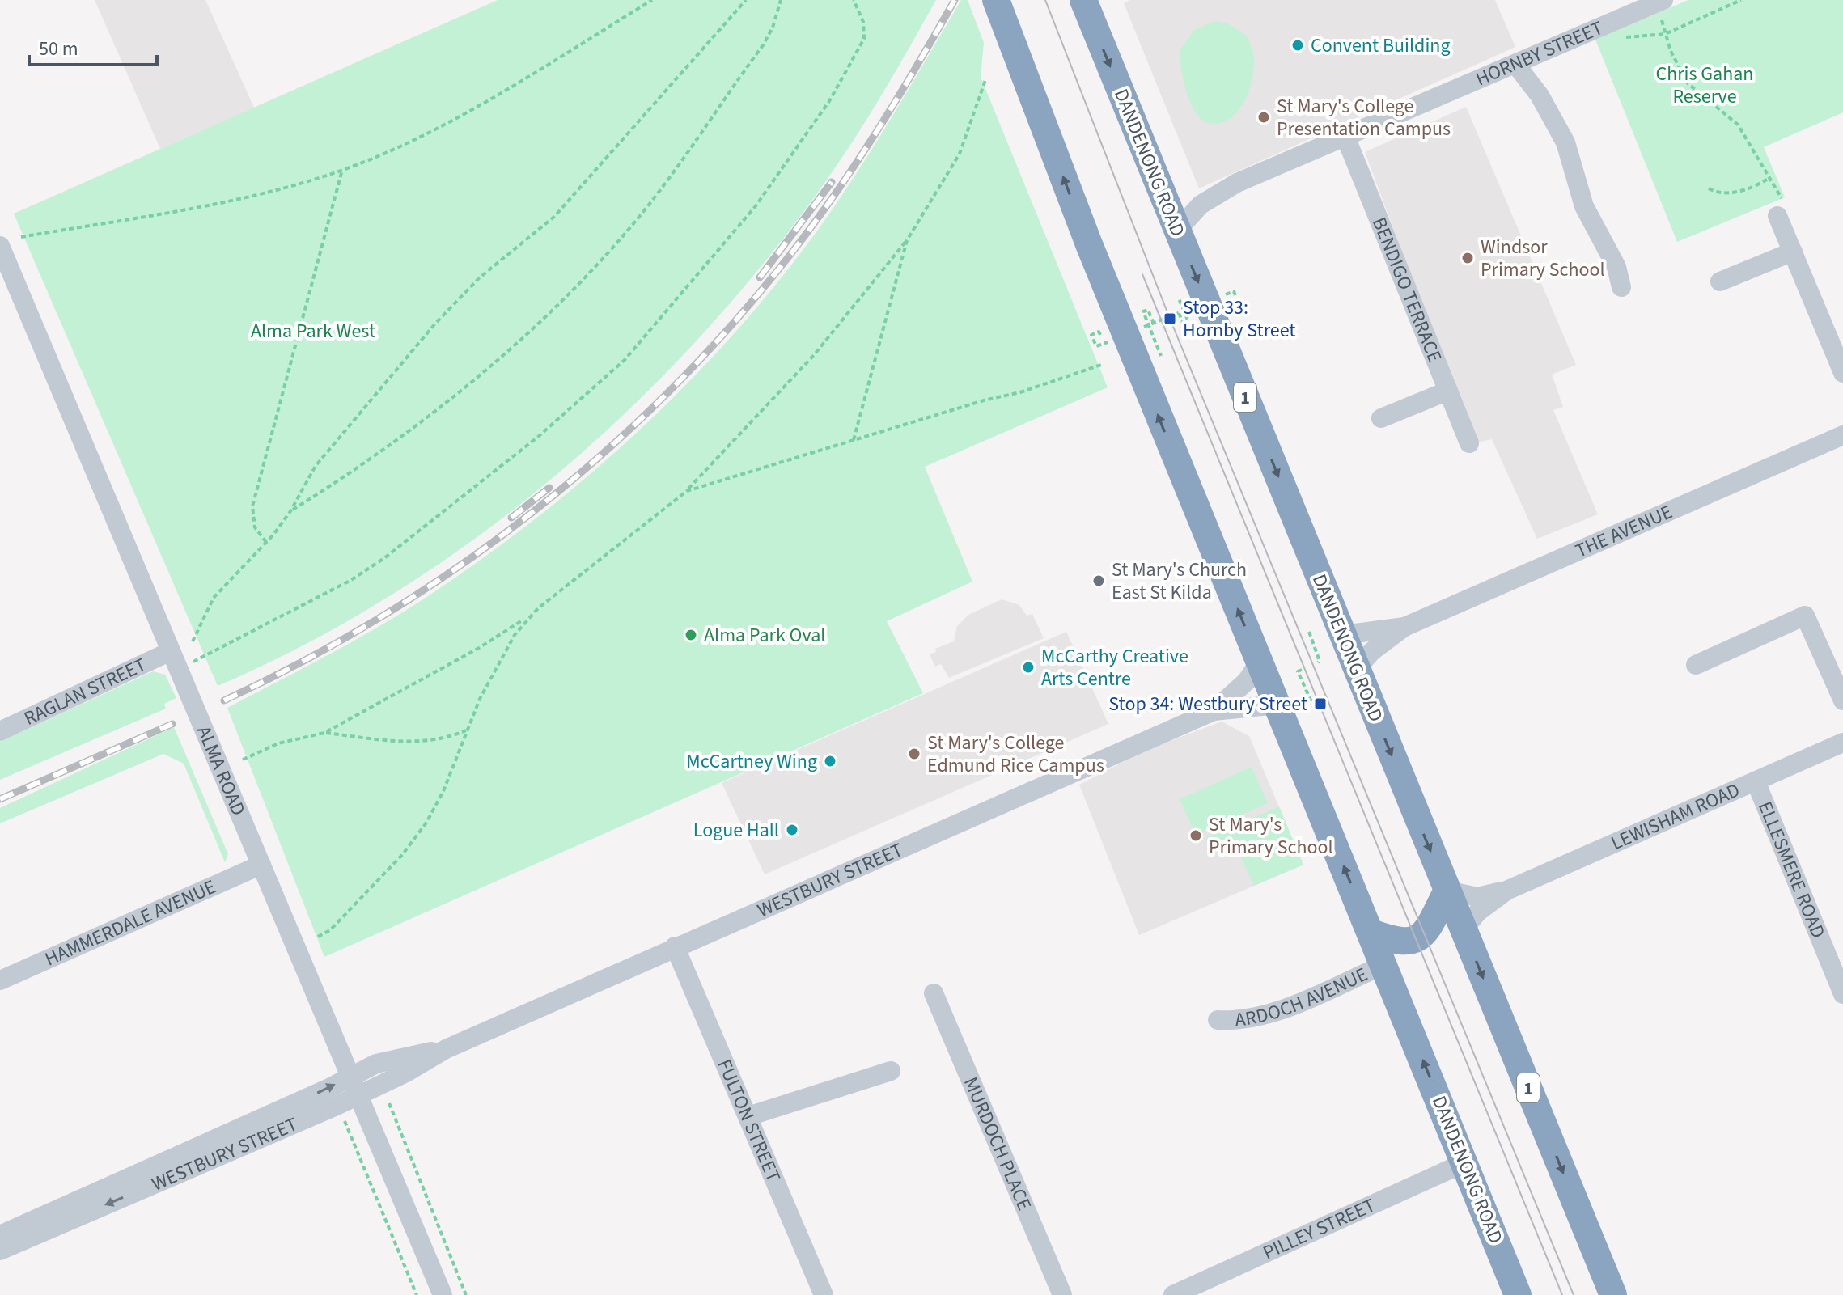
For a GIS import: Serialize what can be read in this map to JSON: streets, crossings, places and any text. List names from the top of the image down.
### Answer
{
  "streets": {
    "highway": ["DANDENONG ROAD", "1"],
    "street": [
      "HORNBY STREET",
      "BENDIGO TERRACE",
      "THE AVENUE",
      "RAGLAN STREET",
      "ALMA ROAD",
      "LEWISHAM ROAD",
      "ELLESMERE ROAD",
      "WESTBURY STREET",
      "HAMMERDALE AVENUE",
      "ARDOCH AVENUE",
      "FULTON STREET",
      "MURDOCH PLACE",
      "PILLEY STREET"
    ]
  },
  "crossings": [
    ["HORNBY STREET", "DANDENONG ROAD"],
    ["HORNBY STREET", "BENDIGO TERRACE"],
    ["DANDENONG ROAD", "THE AVENUE"],
    ["DANDENONG ROAD", "LEWISHAM ROAD"],
    ["DANDENONG ROAD", "WESTBURY STREET"],
    ["DANDENONG ROAD", "ARDOCH AVENUE"],
    ["DANDENONG ROAD", "PILLEY STREET"],
    ["RAGLAN STREET", "ALMA ROAD"],
    ["ALMA ROAD", "WESTBURY STREET"],
    ["ALMA ROAD", "HAMMERDALE AVENUE"],
    ["LEWISHAM ROAD", "ELLESMERE ROAD"],
    ["WESTBURY STREET", "FULTON STREET"]
  ],
  "parks": ["Chris Gahan Reserve", "Alma Park West"],
  "places": {
    "other": [
      "Convent Building",
      "St Mary's College Presentation Campus",
      "Windsor Primary School",
      "St Mary's Church East St Kilda",
      "Alma Park Oval",
      "McCarthy Creative Arts Centre",
      "St Mary's College Edmund Rice Campus",
      "McCartney Wing",
      "Logue Hall",
      "St Mary's Primary School"
    ],
    "transit": ["Stop 33: Hornby Street", "Stop 34: Westbury Street"]
  },
  "scale_bar": "50 m"
}
